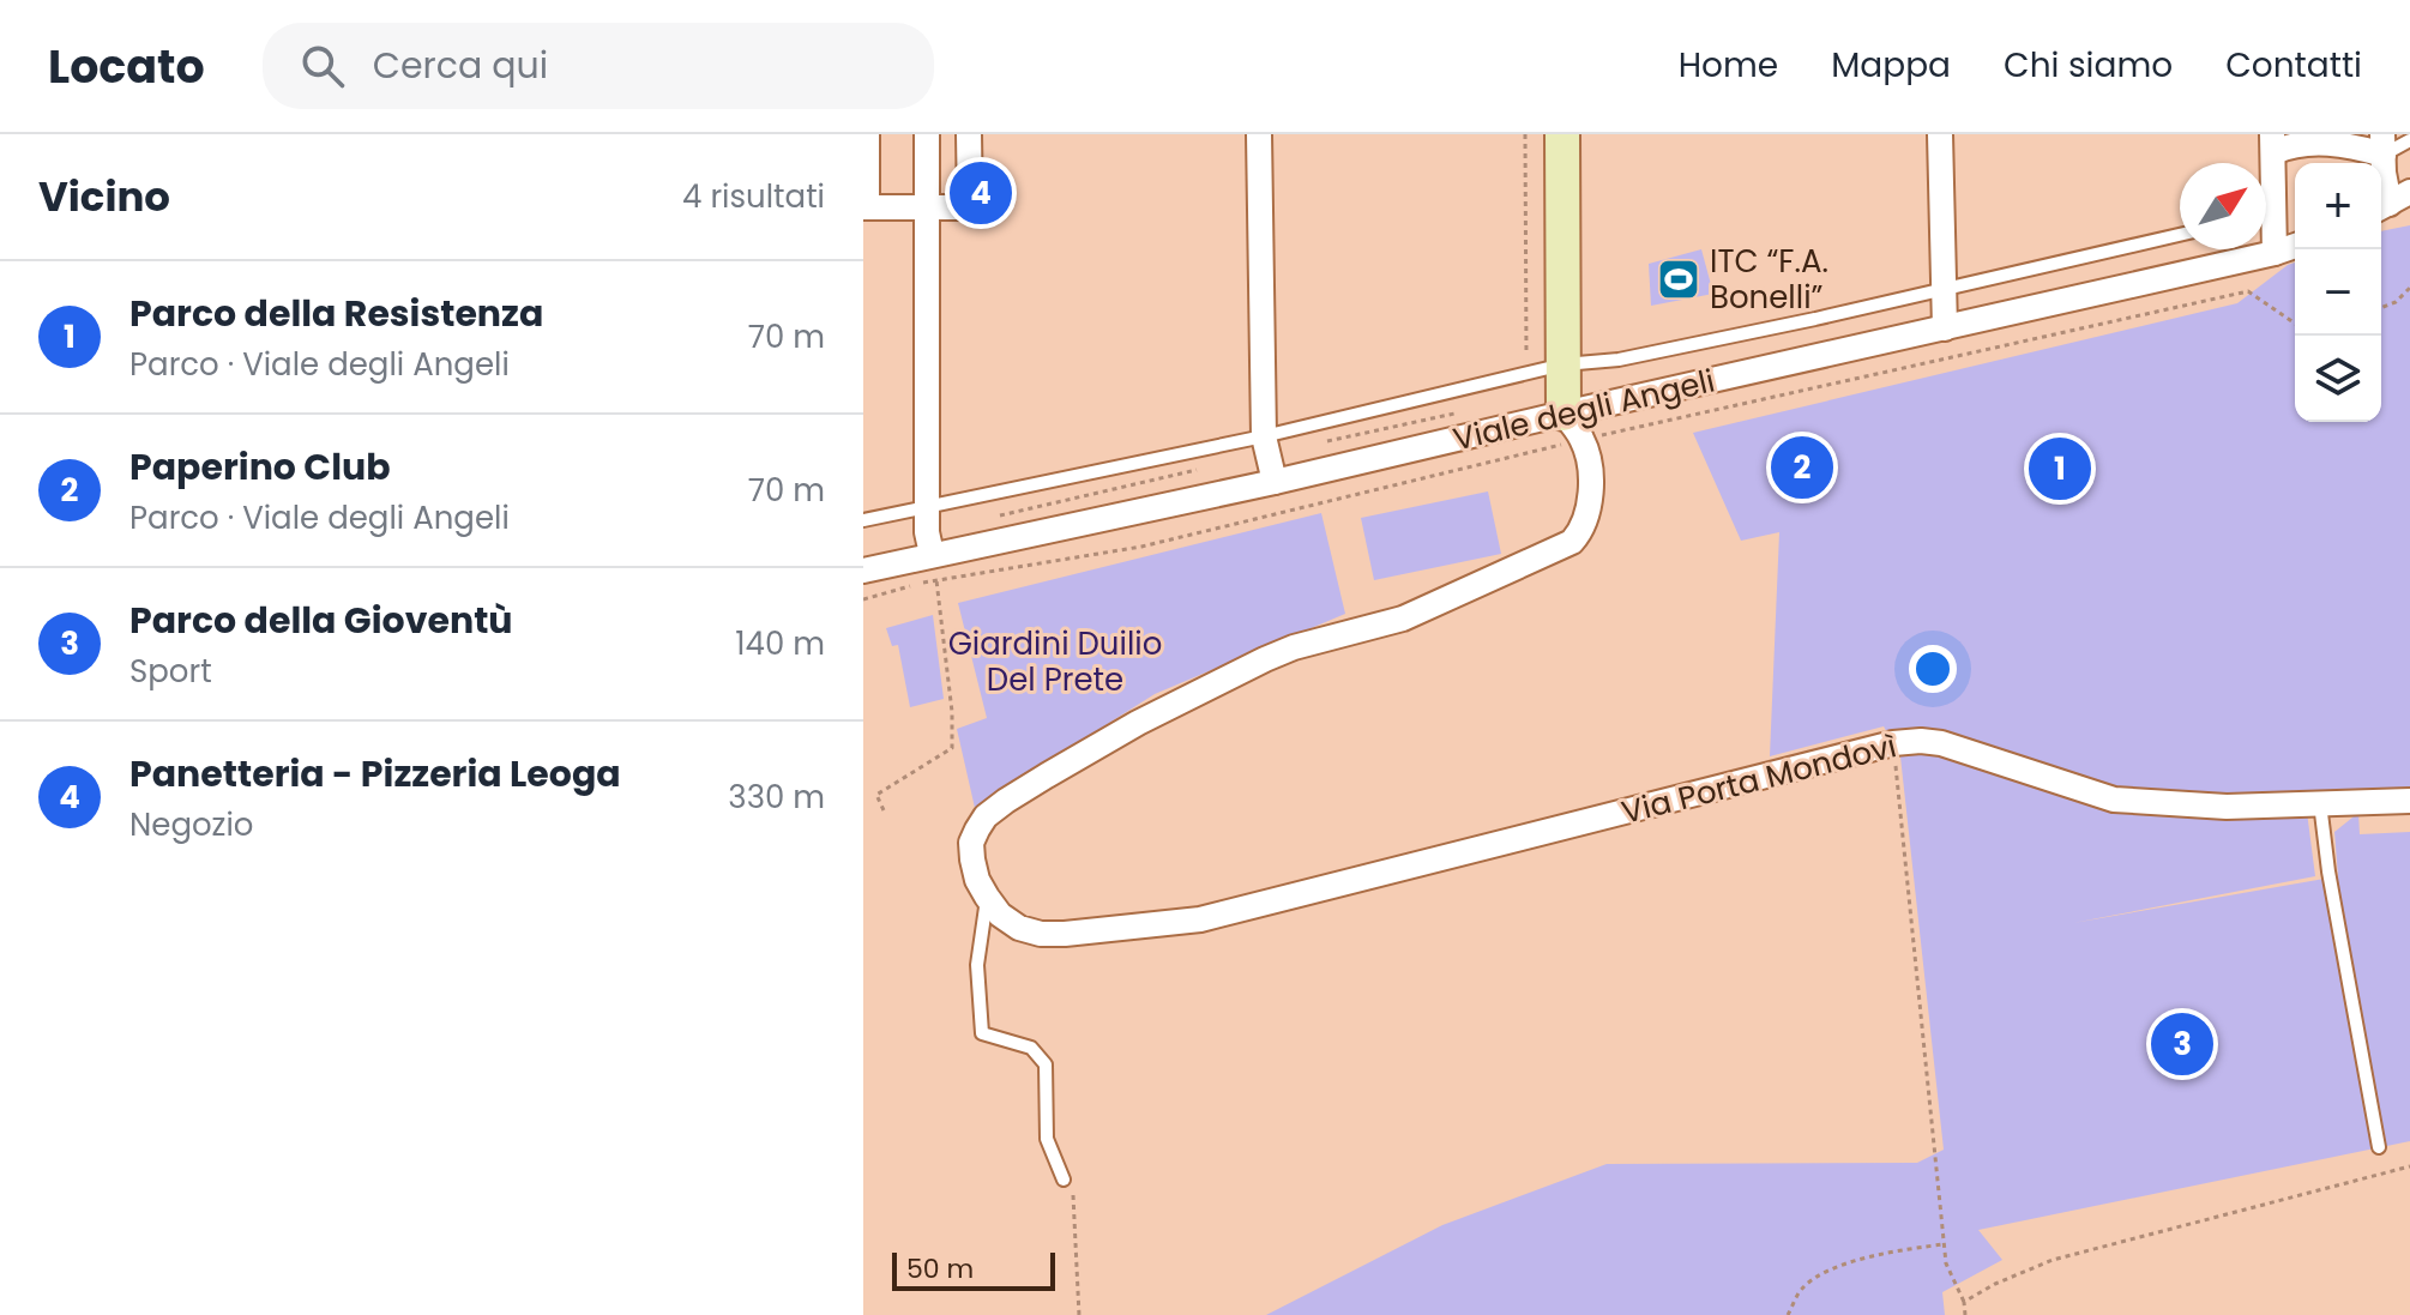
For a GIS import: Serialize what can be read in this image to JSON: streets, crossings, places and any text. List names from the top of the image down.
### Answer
{
  "streets": {
    "street": ["Viale degli Angeli", "Via Porta Mondovì"]
  },
  "parks": ["Giardini Duilio Del Prete"],
  "places": {
    "sports": ["ITC “F.A. Bonelli”"]
  },
  "scale_bar": "50 m",
  "north": "top right",
  "page": {
    "header": "Locato",
    "search": "Cerca qui",
    "nav": [
      "Home",
      "Mappa",
      "Chi siamo",
      "Contatti"
    ],
    "heading": ["Vicino", "4 risultati"],
    "pins": [
      "4",
      "2",
      "1",
      "3"
    ],
    "map_buttons": ["+", "−"],
    "list": [
      {
        "mark": "1",
        "name": "Parco della Resistenza",
        "note": "Parco · Viale degli Angeli",
        "value": "70 m"
      },
      {
        "mark": "2",
        "name": "Paperino Club",
        "note": "Parco · Viale degli Angeli",
        "value": "70 m"
      },
      {
        "mark": "3",
        "name": "Parco della Gioventù",
        "note": "Sport",
        "value": "140 m"
      },
      {
        "mark": "4",
        "name": "Panetteria - Pizzeria Leoga",
        "note": "Negozio",
        "value": "330 m"
      }
    ],
    "scale": "50 m"
  }
}
